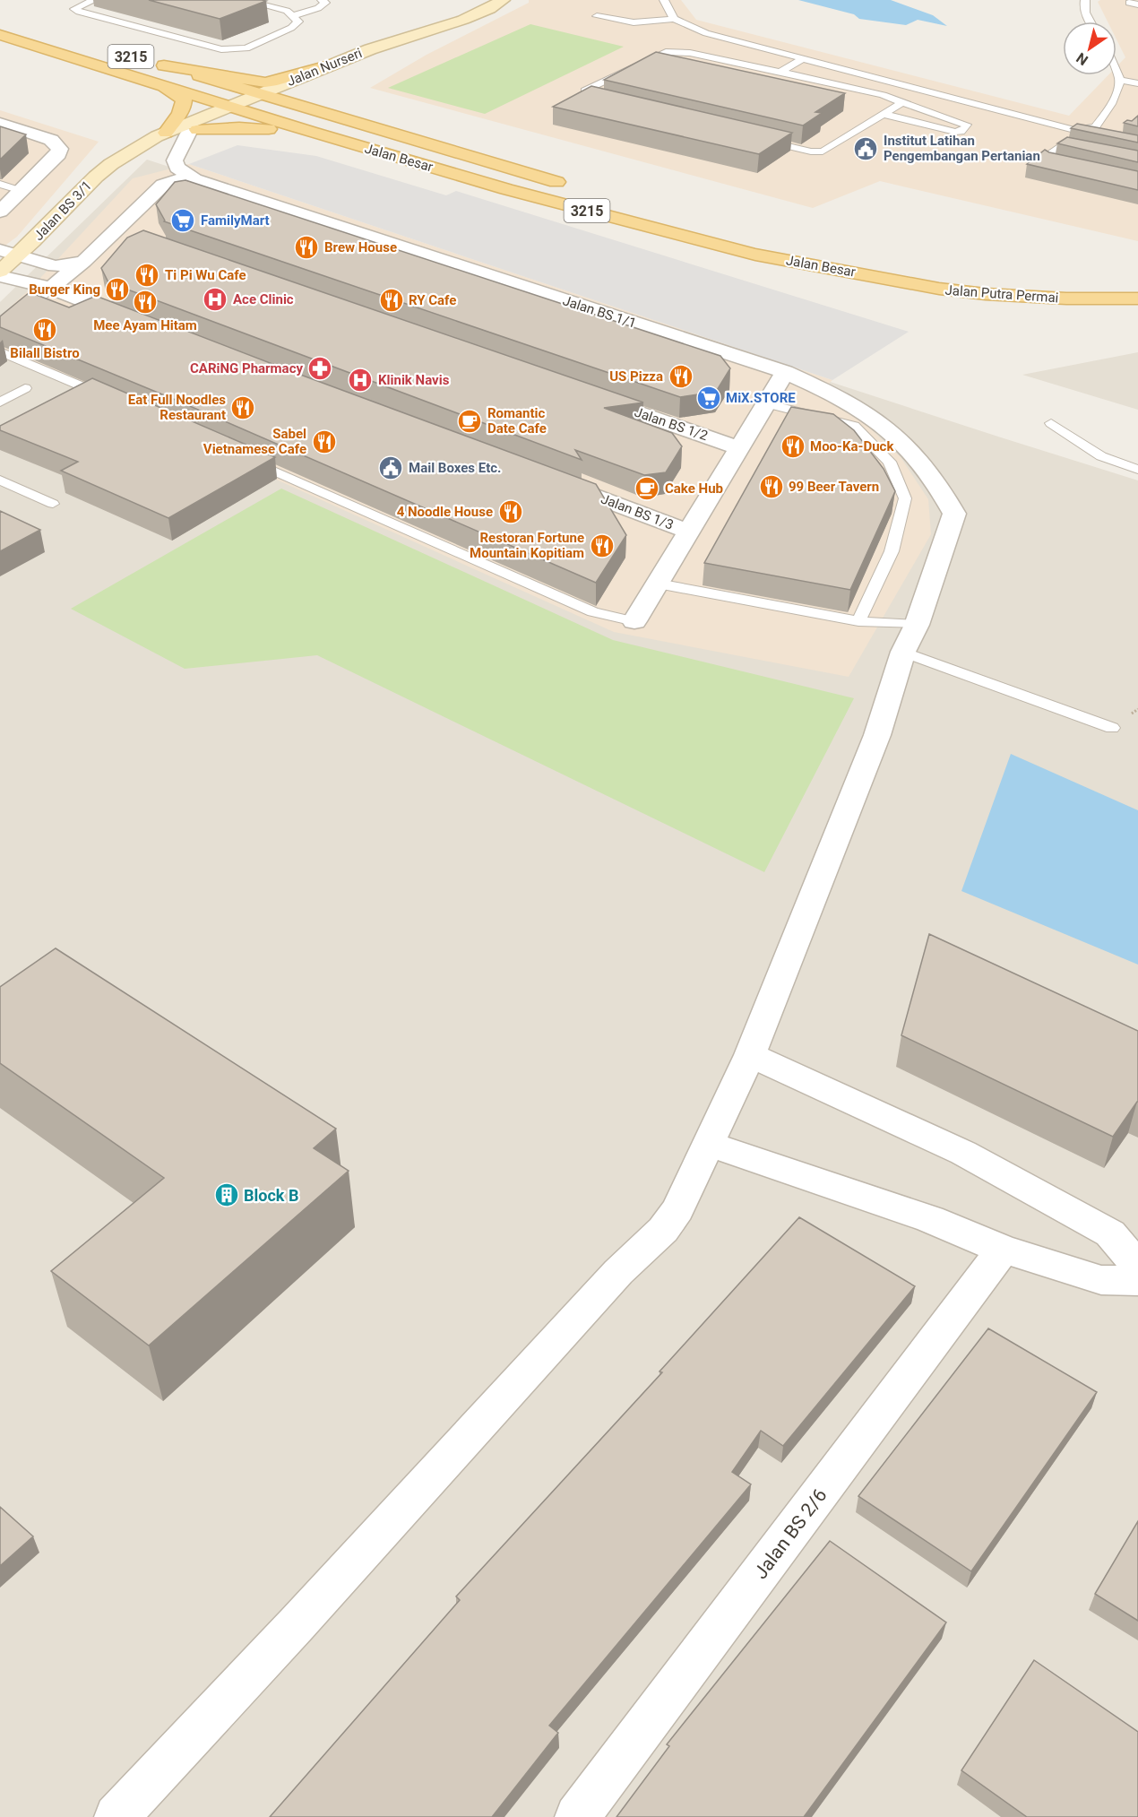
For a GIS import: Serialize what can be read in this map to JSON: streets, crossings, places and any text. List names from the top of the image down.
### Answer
{
  "streets": {
    "main road": ["3215", "Jalan Besar", "Jalan Putra Permai"],
    "street": [
      "Jalan Nurseri",
      "Jalan BS 3/1",
      "Jalan BS 1/1",
      "Jalan BS 1/2",
      "Jalan BS 1/3",
      "Jalan BS 2/6"
    ]
  },
  "crossings": [
    ["Jalan Nurseri", "Jalan Besar"],
    ["Jalan Nurseri", "Jalan BS 3/1"],
    ["Jalan Besar", "Jalan BS 3/1"],
    ["Jalan Besar", "Jalan Putra Permai"],
    ["Jalan BS 3/1", "Jalan BS 1/1"]
  ],
  "places": {
    "public building": ["Institut Latihan Pengembangan Pertanian", "Mail Boxes Etc."],
    "supermarket": ["FamilyMart", "MiX.STORE"],
    "restaurant": [
      "Brew House",
      "Ti Pi Wu Cafe",
      "Burger King",
      "RY Cafe",
      "Mee Ayam Hitam",
      "Bilall Bistro",
      "US Pizza",
      "Eat Full Noodles Restaurant",
      "Sabel Vietnamese Cafe",
      "Moo-Ka-Duck",
      "99 Beer Tavern",
      "4 Noodle House",
      "Restoran Fortune Mountain Kopitiam"
    ],
    "hospital": ["Ace Clinic", "Klinik Navis"],
    "pharmacy": ["CARiNG Pharmacy"],
    "cafe": ["Romantic Date Cafe", "Cake Hub"],
    "building": ["Block B"]
  },
  "north": "bottom left"
}
